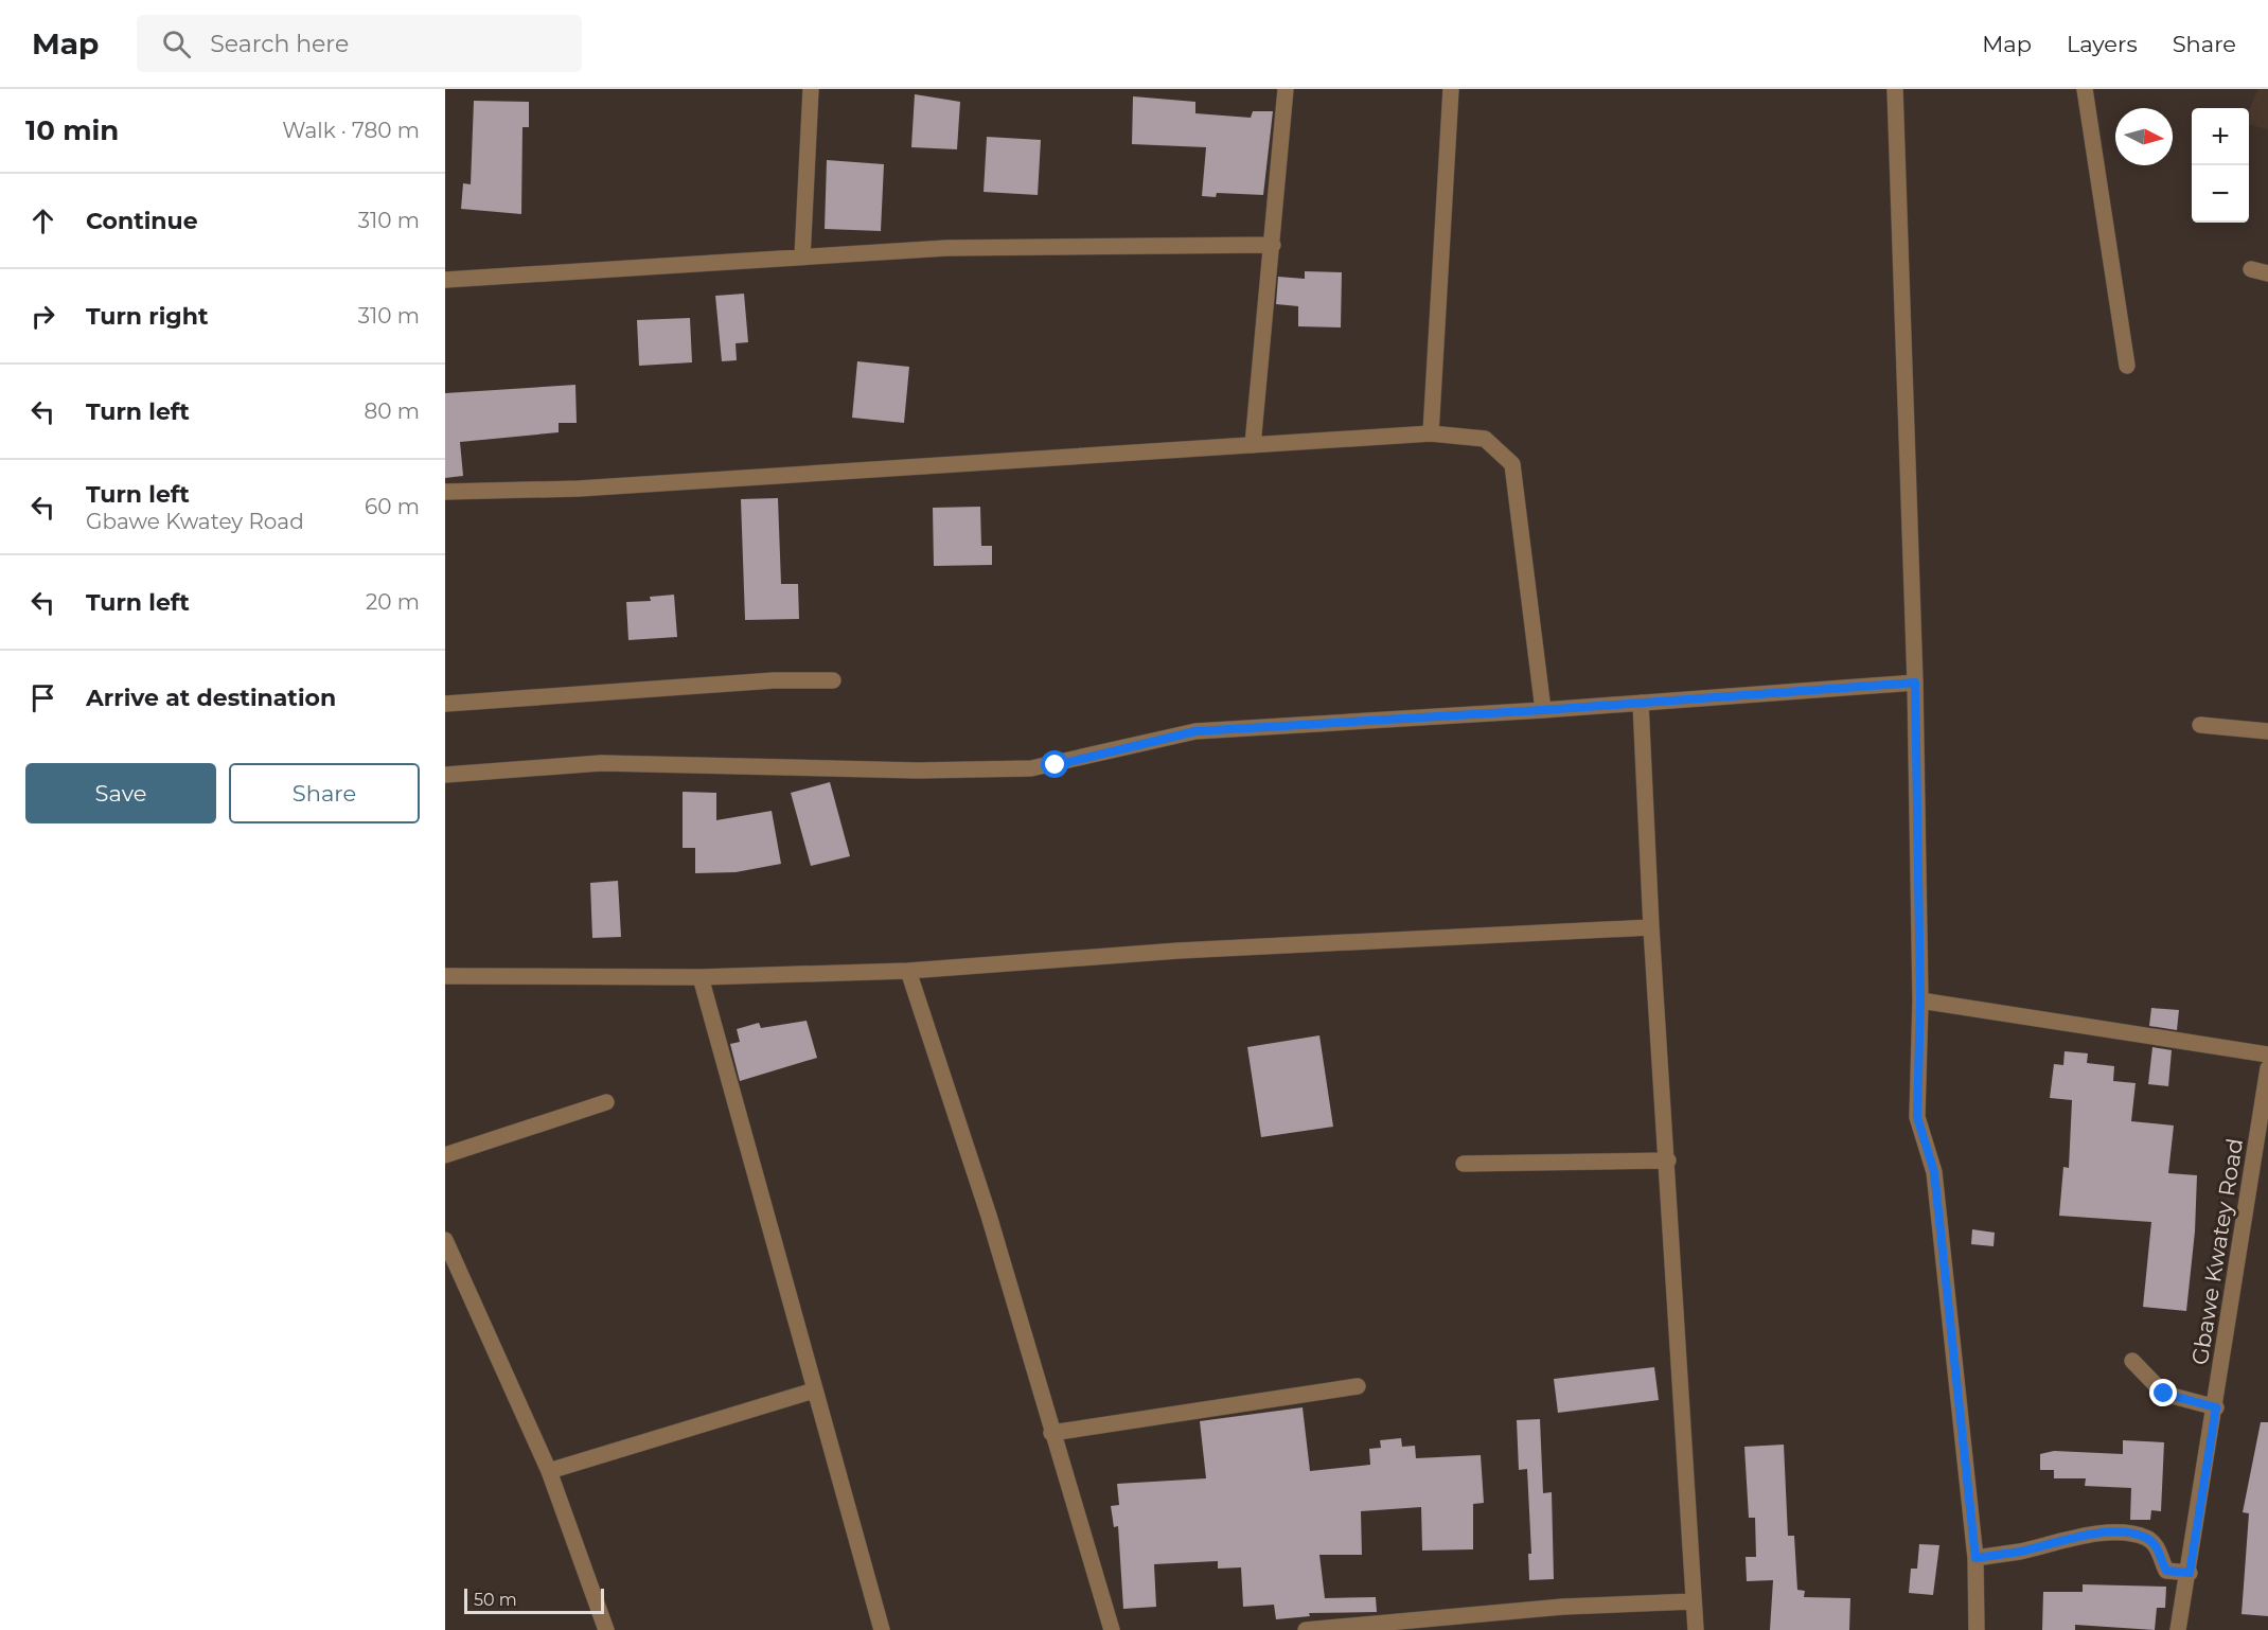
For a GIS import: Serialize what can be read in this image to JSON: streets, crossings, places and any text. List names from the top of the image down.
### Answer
{
  "streets": {
    "street": ["Gbawe Kwatey Road"]
  },
  "scale_bar": "50 m",
  "north": "right",
  "page": {
    "header": "Map",
    "search": "Search here",
    "nav": ["Map", "Layers", "Share"],
    "heading": ["10 min", "Walk · 780 m"],
    "map_buttons": ["+", "−"],
    "list": [
      ["Continue", "310 m"],
      ["Turn right", "310 m"],
      ["Turn left", "80 m"],
      ["Turn left", "Gbawe Kwatey Road", "60 m"],
      ["Turn left", "20 m"],
      "Arrive at destination"
    ],
    "buttons": ["Save", "Share"],
    "scale": "50 m"
  }
}
